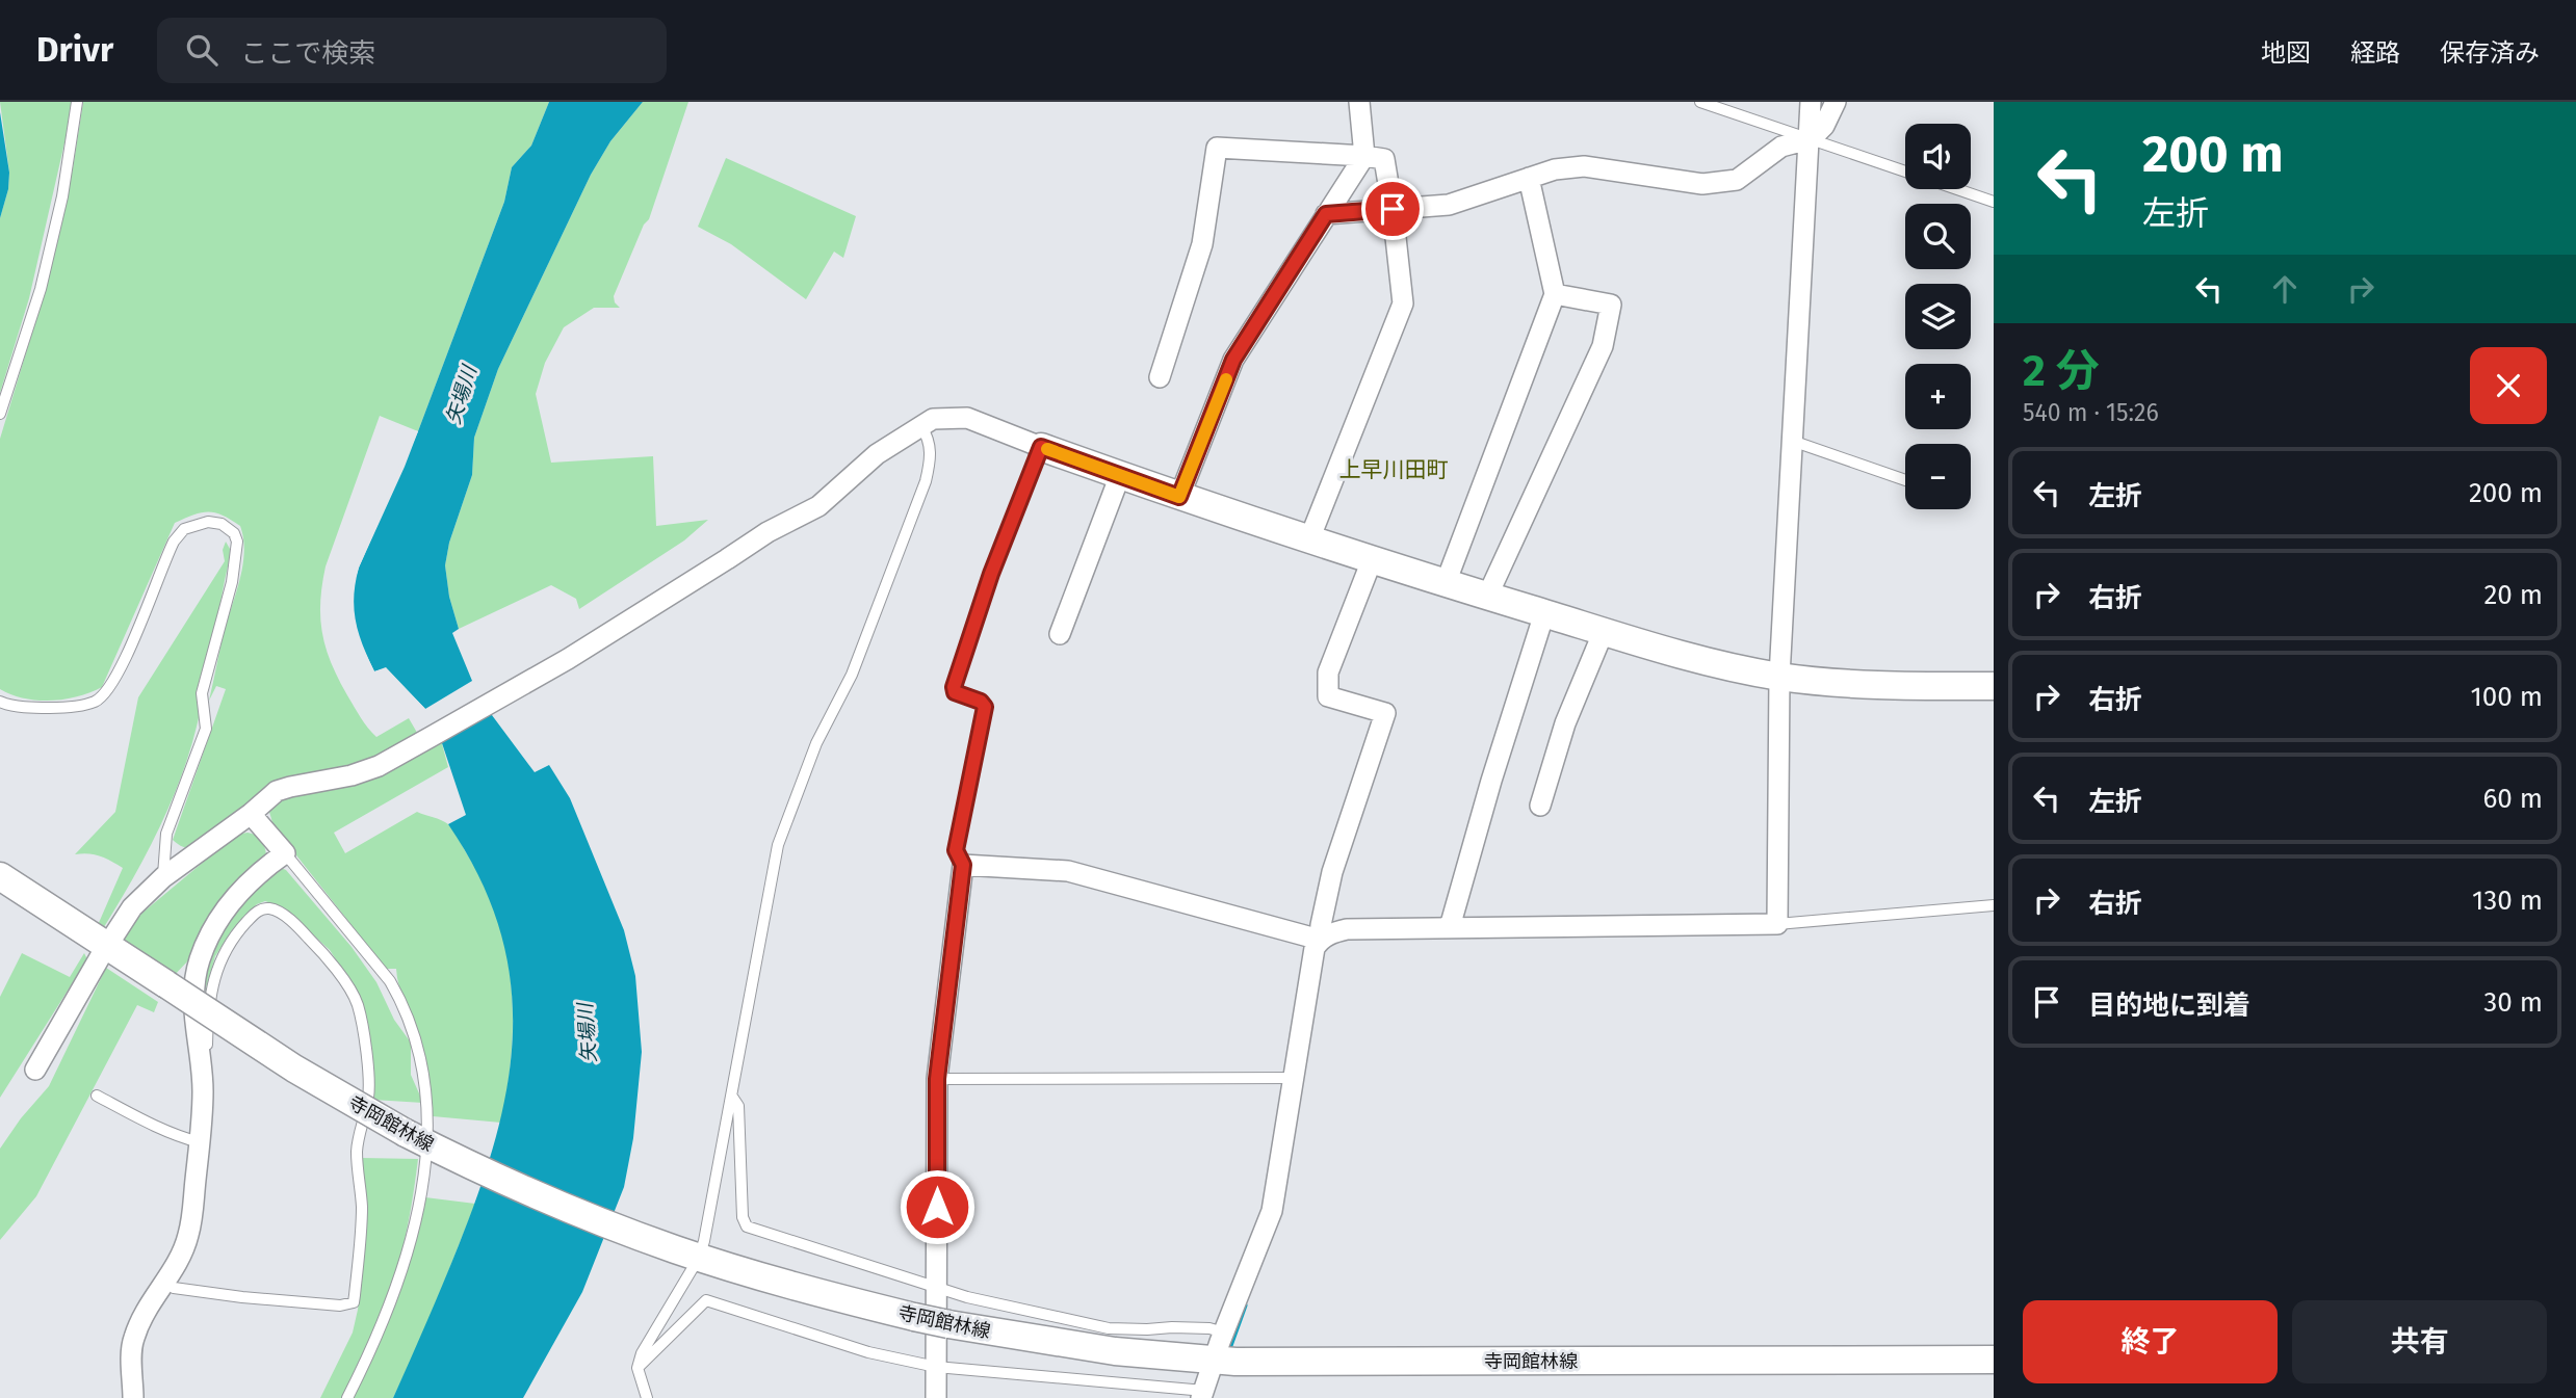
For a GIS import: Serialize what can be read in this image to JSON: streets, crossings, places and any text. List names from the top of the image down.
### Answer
{
  "streets": {
    "main road": ["寺岡館林線"]
  },
  "districts": ["上早川田町"],
  "water": ["矢場川"],
  "page": {
    "header": "Drivr",
    "search": "ここで検索",
    "nav": ["地図", "経路", "保存済み"],
    "turn": ["200 m", "左折"],
    "map_buttons": ["+", "−"],
    "heading": ["2 分", "540 m · 15:26"],
    "list": [
      {
        "name": "左折",
        "value": "200 m"
      },
      {
        "name": "右折",
        "value": "20 m"
      },
      {
        "name": "右折",
        "value": "100 m"
      },
      {
        "name": "左折",
        "value": "60 m"
      },
      {
        "name": "右折",
        "value": "130 m"
      },
      {
        "name": "目的地に到着",
        "value": "30 m"
      }
    ],
    "buttons": ["終了", "共有"]
  }
}
